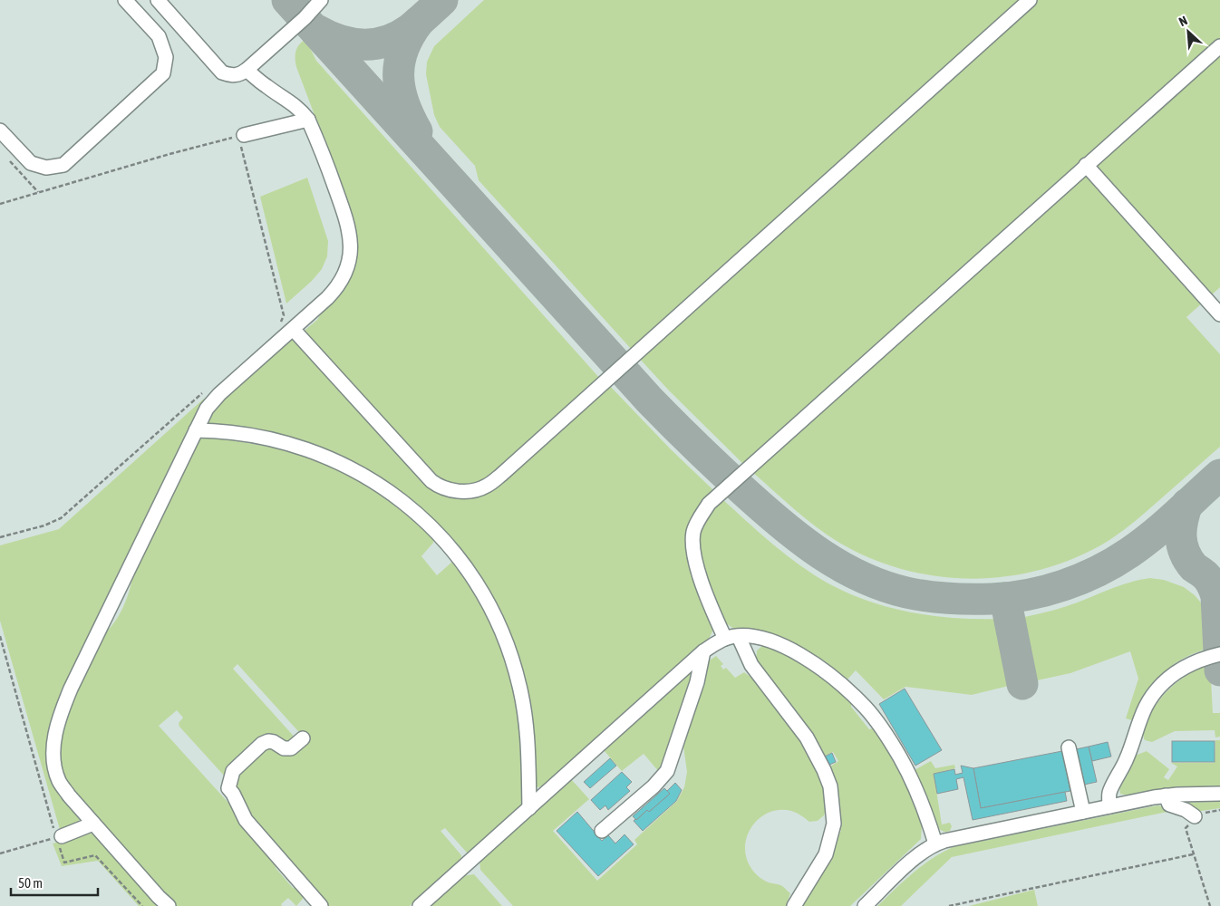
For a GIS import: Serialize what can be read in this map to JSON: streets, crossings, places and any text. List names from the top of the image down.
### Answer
{
  "scale_bar": "50 m",
  "north": "top left"
}
